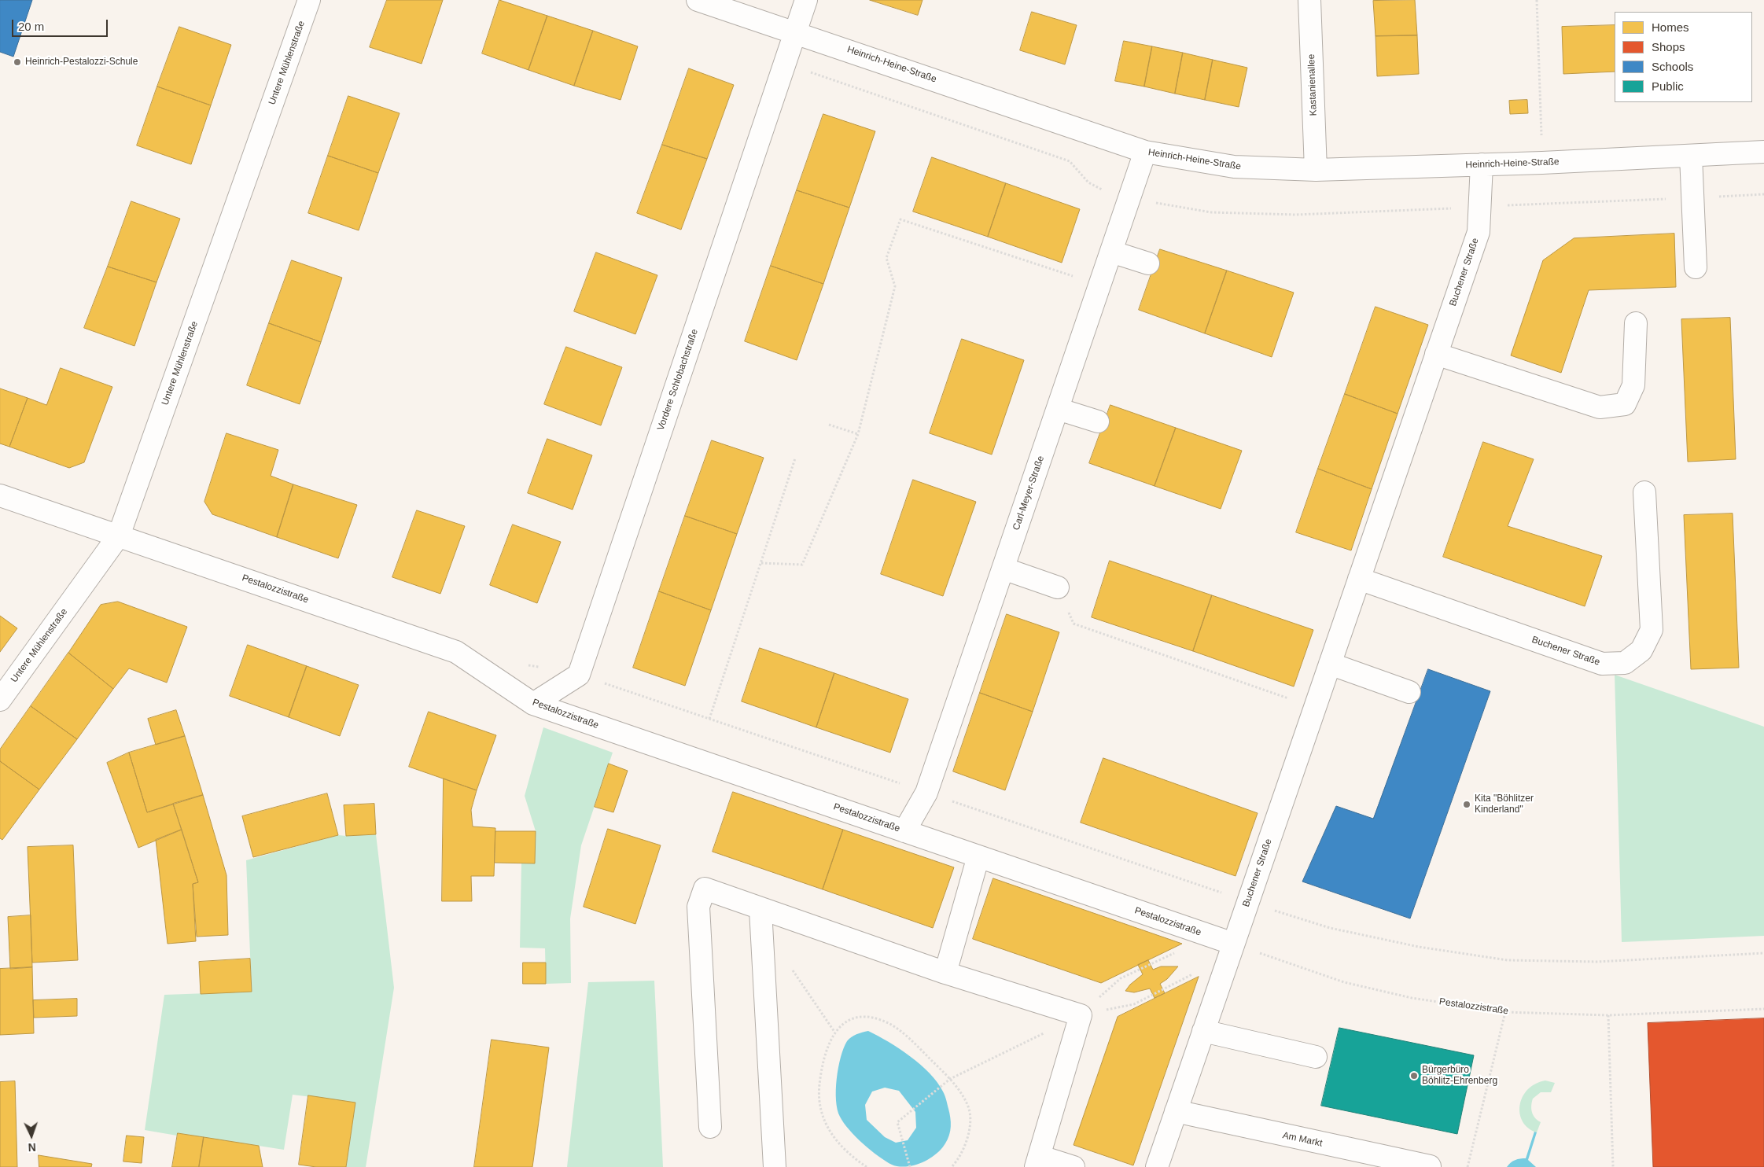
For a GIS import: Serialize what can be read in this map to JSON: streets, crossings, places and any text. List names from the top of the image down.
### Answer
{
  "streets": {
    "street": [
      "Untere Mühlenstraße",
      "Heinrich-Heine-Straße",
      "Kastanienallee",
      "Buchener Straße",
      "Vordere Schlobachstraße",
      "Carl-Meyer-Straße",
      "Pestalozzistraße",
      "Am Markt"
    ]
  },
  "crossings": [
    ["Untere Mühlenstraße", "Pestalozzistraße"],
    ["Heinrich-Heine-Straße", "Kastanienallee"],
    ["Heinrich-Heine-Straße", "Buchener Straße"],
    ["Heinrich-Heine-Straße", "Vordere Schlobachstraße"],
    ["Heinrich-Heine-Straße", "Carl-Meyer-Straße"],
    ["Buchener Straße", "Pestalozzistraße"],
    ["Buchener Straße", "Am Markt"],
    ["Carl-Meyer-Straße", "Pestalozzistraße"]
  ],
  "places": ["Heinrich-Pestalozzi-Schule", "Kita \"Böhlitzer Kinderland\"", "Bürgerbüro Böhlitz-Ehrenberg"],
  "legend": [
    "Homes",
    "Shops",
    "Schools",
    "Public"
  ],
  "scale_bar": "20 m",
  "north": "bottom"
}
